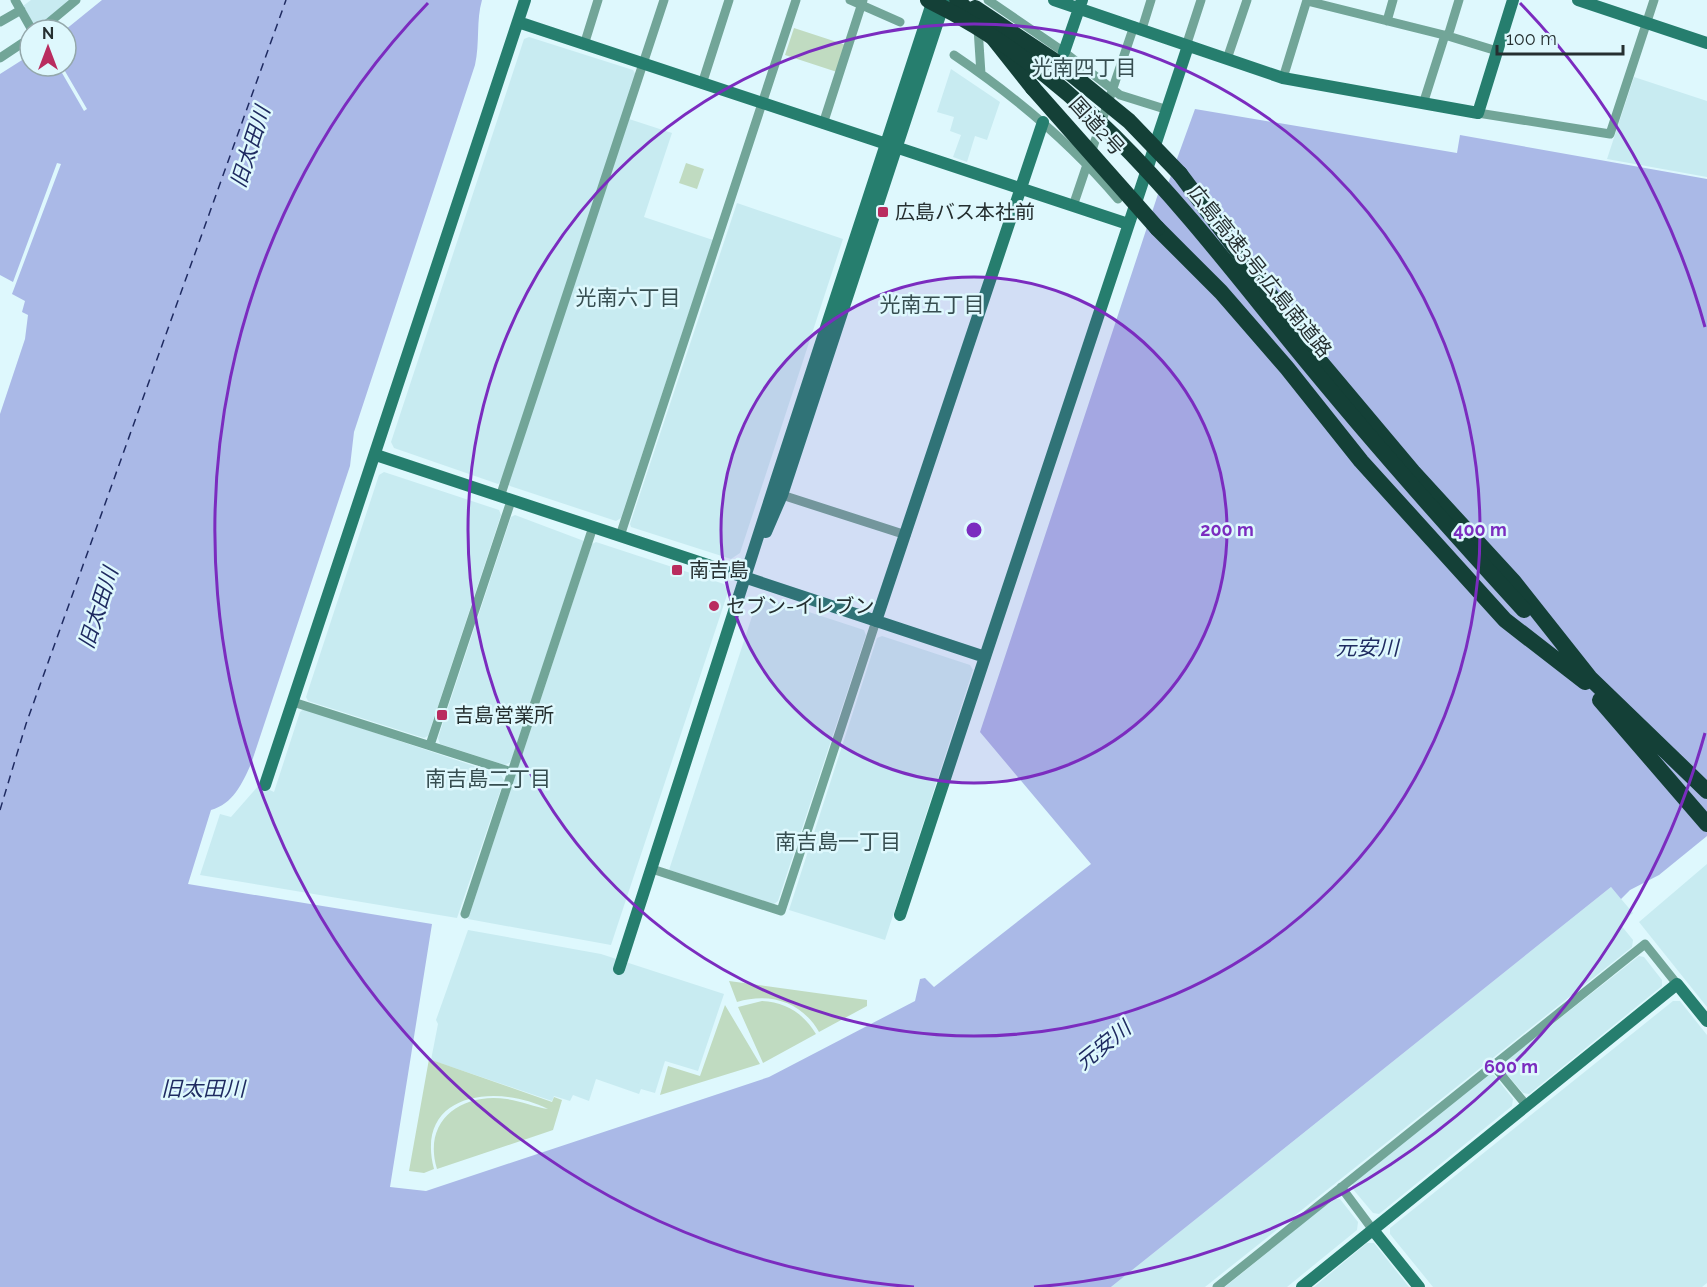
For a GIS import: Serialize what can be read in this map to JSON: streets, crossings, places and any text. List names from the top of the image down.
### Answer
{
  "streets": {
    "highway": ["国道2号", "広島高速3号;広島南道路"]
  },
  "crossings": [
    ["国道2号", "広島高速3号;広島南道路"]
  ],
  "districts": [
    "光南四丁目",
    "光南六丁目",
    "光南五丁目",
    "南吉島二丁目",
    "南吉島一丁目"
  ],
  "water": ["旧太田川", "元安川"],
  "places": {
    "transit": ["広島バス本社前", "南吉島", "吉島営業所"],
    "other": ["セブン-イレブン"]
  },
  "scale_bar": "100 m",
  "north": "top",
  "rings": ["200 m", "400 m", "600 m"]
}
